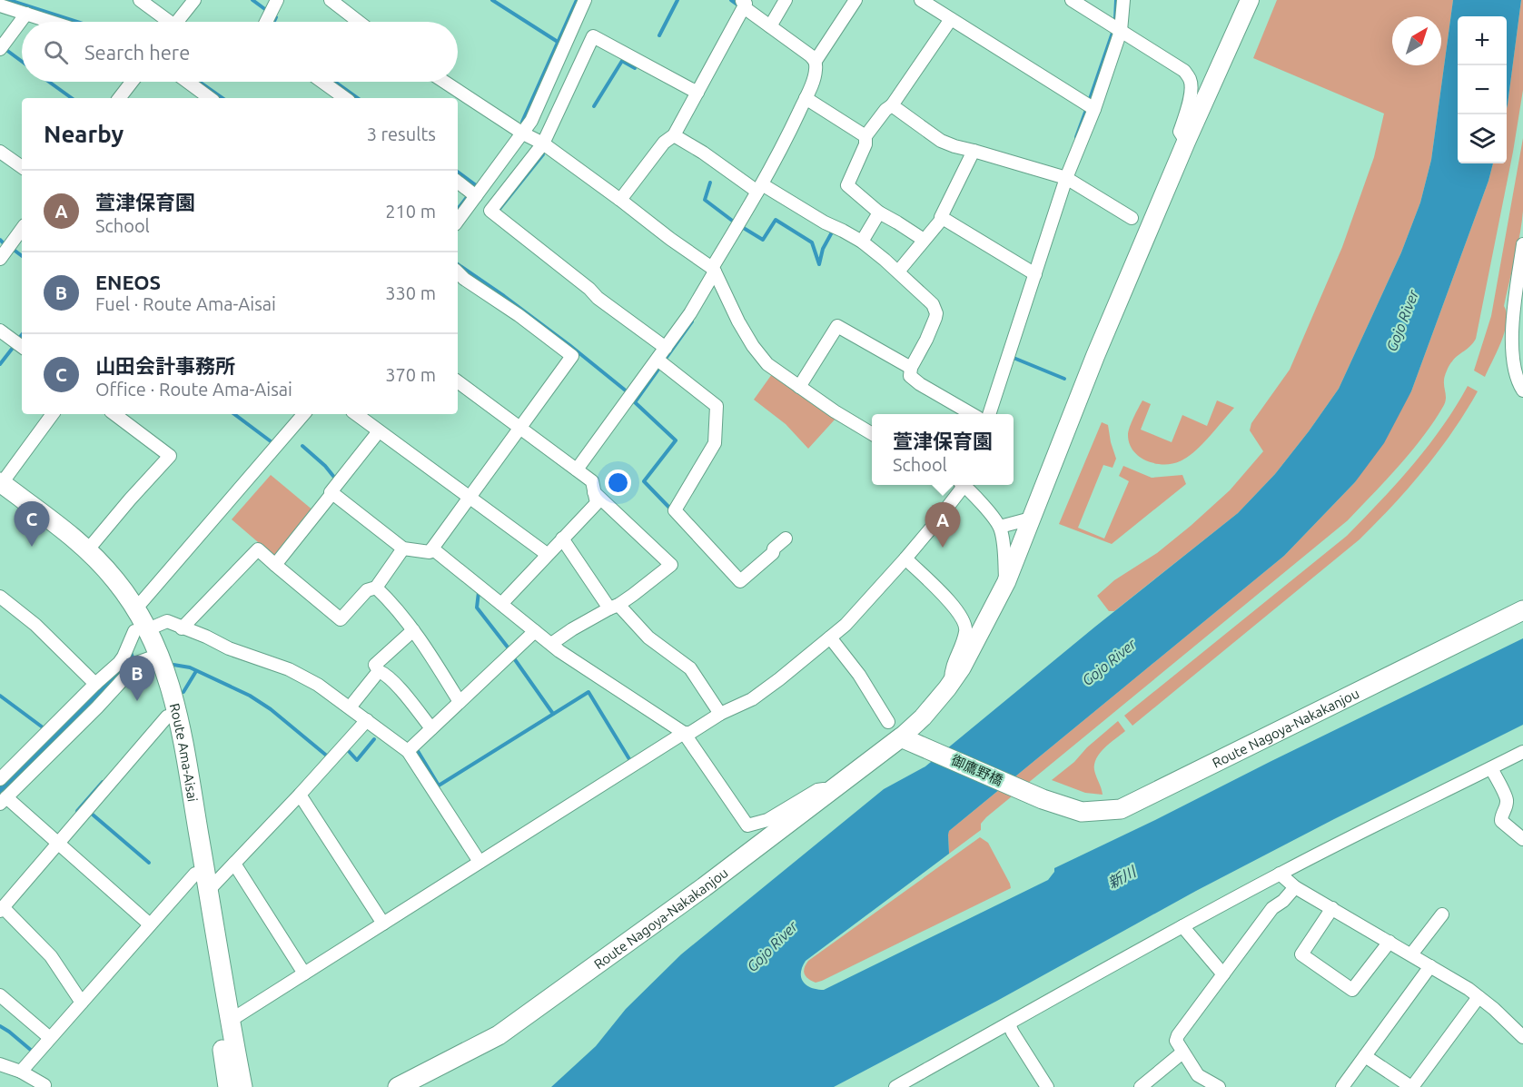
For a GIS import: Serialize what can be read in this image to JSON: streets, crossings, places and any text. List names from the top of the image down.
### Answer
{
  "streets": {
    "main road": ["Route Nagoya-Nakakanjou", "Route Ama-Aisai", "御鷹野橋"]
  },
  "crossings": [
    ["Route Nagoya-Nakakanjou", "御鷹野橋"]
  ],
  "water": ["Gojo River", "新川"],
  "north": "top right",
  "page": {
    "map_buttons": ["+", "−"],
    "search": "Search here",
    "heading": ["Nearby", "3 results"],
    "list": [
      {
        "mark": "A",
        "name": "萱津保育園",
        "note": "School",
        "value": "210 m"
      },
      {
        "mark": "B",
        "name": "ENEOS",
        "note": "Fuel · Route Ama-Aisai",
        "value": "330 m"
      },
      {
        "mark": "C",
        "name": "山田会計事務所",
        "note": "Office · Route Ama-Aisai",
        "value": "370 m"
      }
    ],
    "popup": ["萱津保育園", "School"],
    "pins": ["C", "A", "B"]
  }
}
